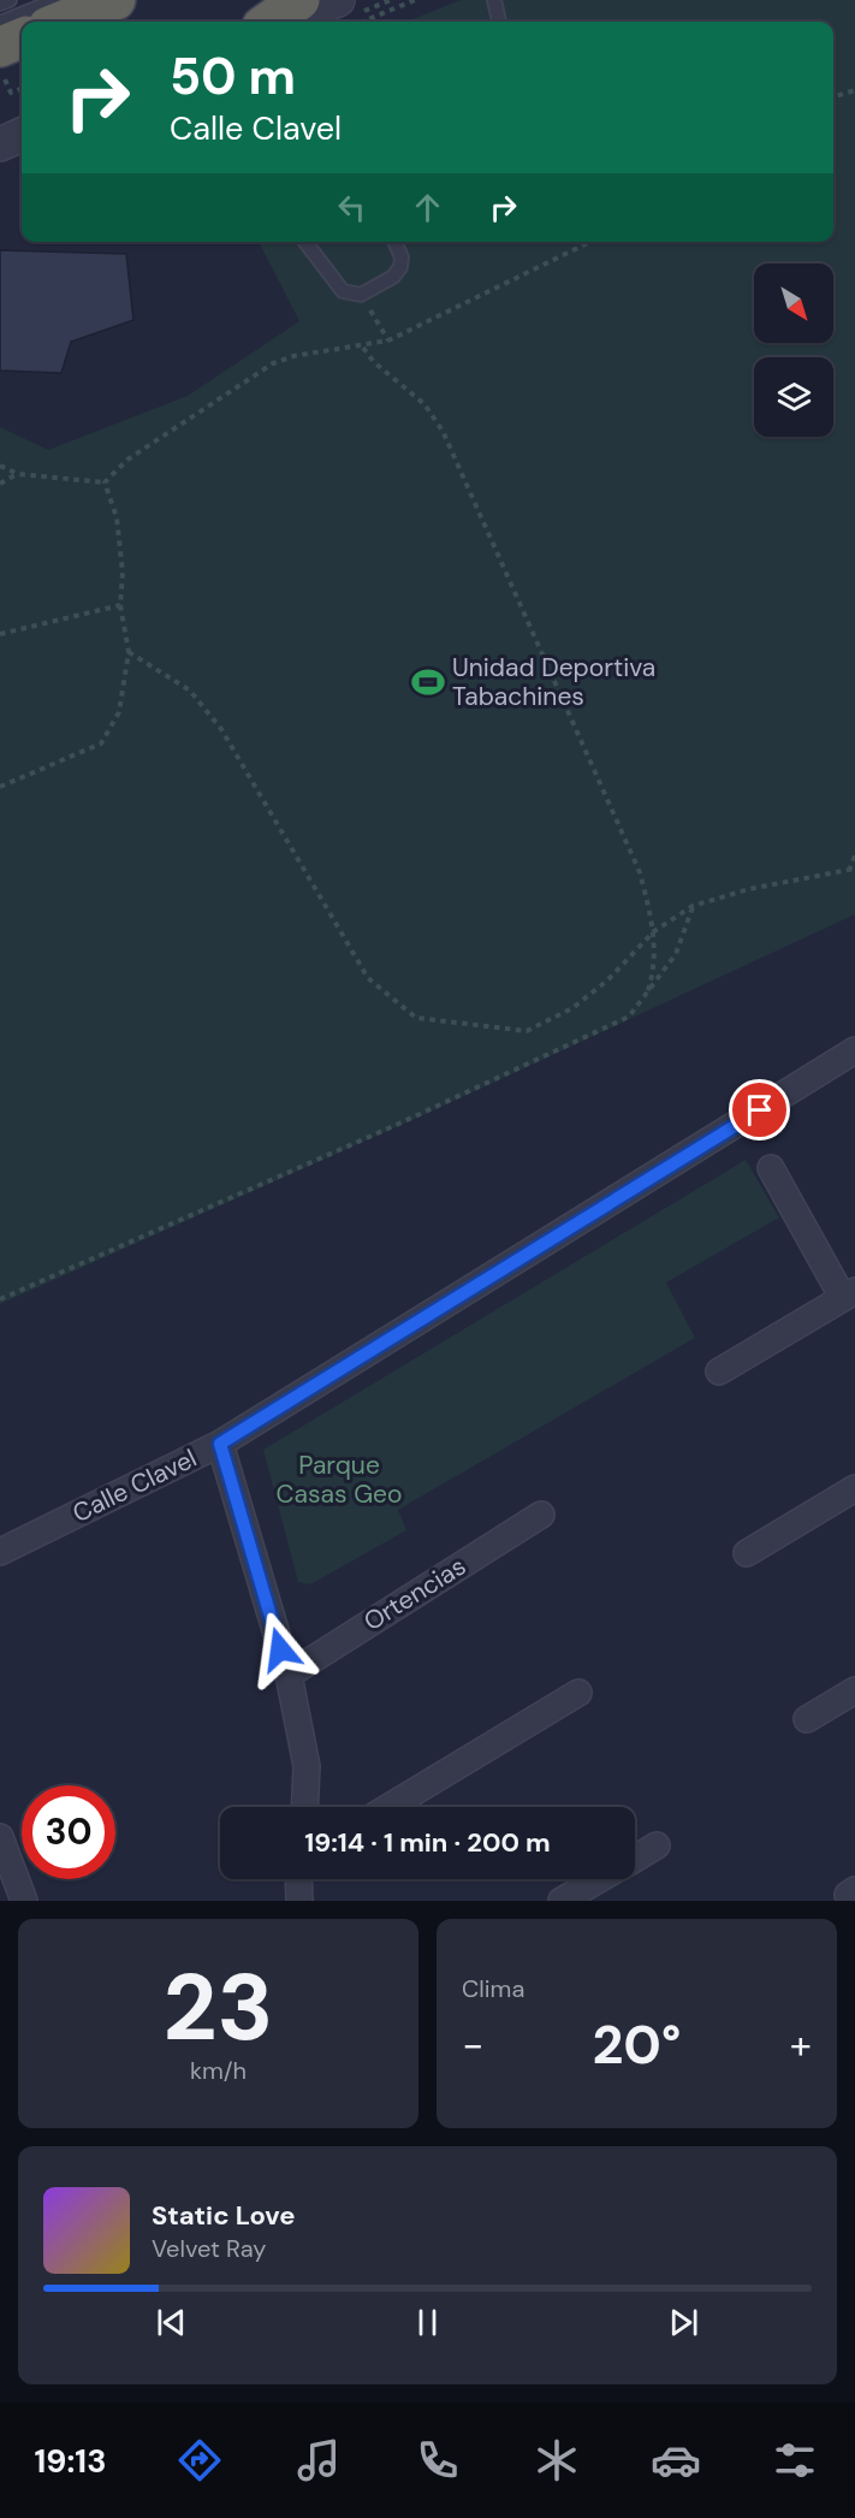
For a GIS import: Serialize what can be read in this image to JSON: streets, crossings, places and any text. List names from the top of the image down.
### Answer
{
  "streets": {
    "street": ["Calle Clavel", "Ortencias"]
  },
  "parks": ["Parque Casas Geo"],
  "places": {
    "sports": ["Unidad Deportiva Tabachines"]
  },
  "north": "bottom right",
  "page": {
    "turn": ["50 m", "Calle Clavel"],
    "limit": "30",
    "trip": "19:14 · 1 min · 200 m",
    "tile": [
      ["23", "km/h"],
      "Clima"
    ],
    "heat": ["−", "20°", "+"],
    "song": ["Static Love", "Velvet Ray"],
    "tabs": "19:13"
  }
}
